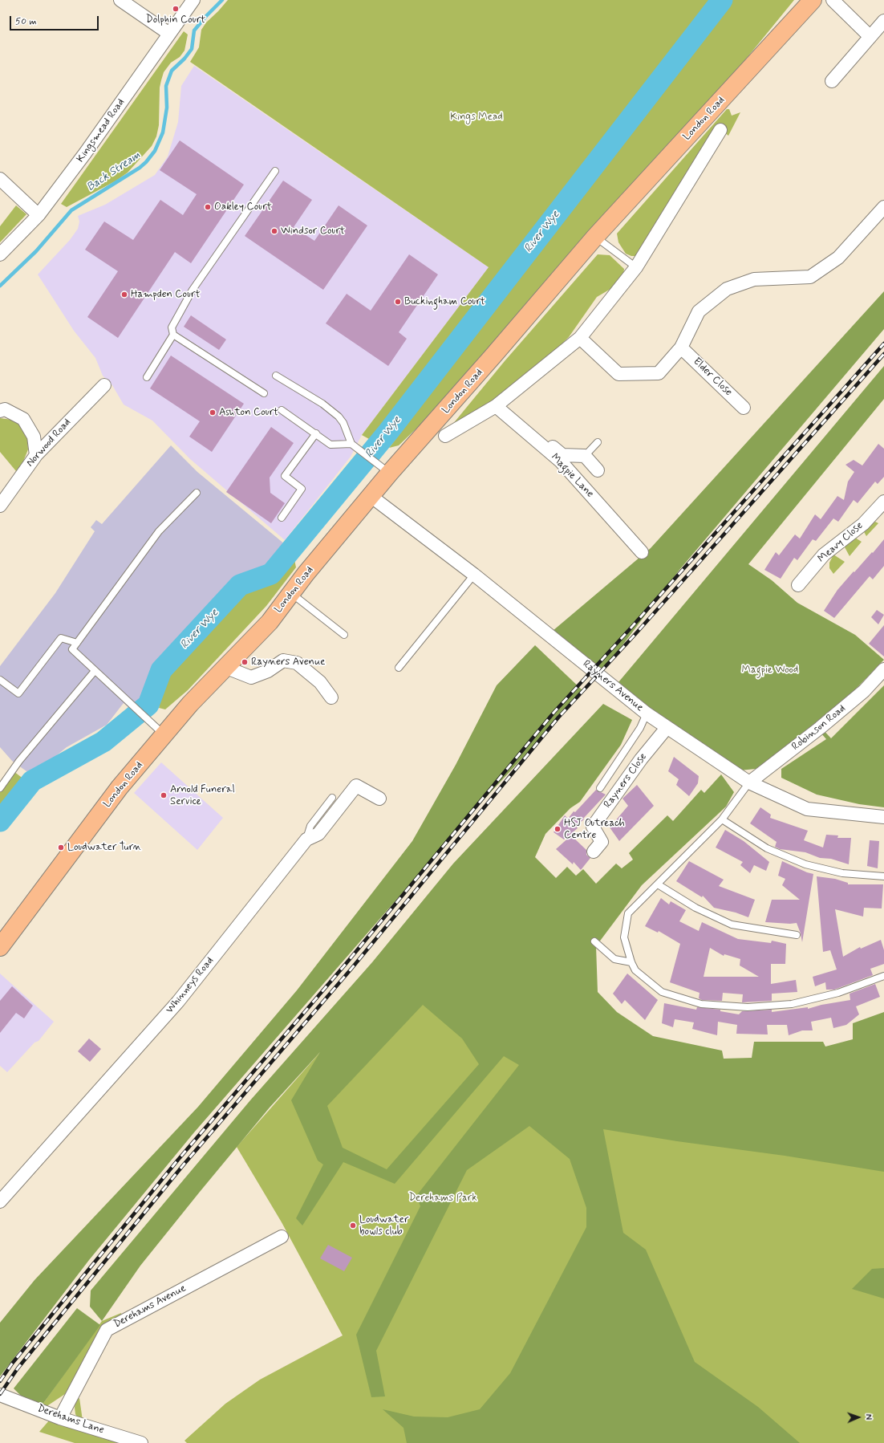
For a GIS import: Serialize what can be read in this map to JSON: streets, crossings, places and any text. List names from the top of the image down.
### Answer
{
  "streets": {
    "main road": ["London Road"],
    "street": [
      "Kingsmead Road",
      "Elder Close",
      "Norwood Road",
      "Magpie Lane",
      "Meavy Close",
      "Rayners Avenue",
      "Robinson Road",
      "Rayners Close",
      "Whinneys Road",
      "Derehams Avenue",
      "Derehams Lane"
    ]
  },
  "crossings": [
    ["London Road", "Magpie Lane"],
    ["London Road", "Rayners Avenue"],
    ["Rayners Avenue", "Robinson Road"],
    ["Rayners Avenue", "Rayners Close"],
    ["Derehams Avenue", "Derehams Lane"]
  ],
  "water": ["Back Stream", "River Wye"],
  "parks": ["Kings Mead", "Magpie Wood", "Derehams Park"],
  "places": [
    "Dolphin Court",
    "Oakley Court",
    "Windsor Court",
    "Hampden Court",
    "Buckingham Court",
    "Ashton Court",
    "Rayners Avenue",
    "Arnold Funeral Service",
    "HSJ Outreach Centre",
    "Loudwater Turn",
    "Loudwater bowls club"
  ],
  "scale_bar": "50 m",
  "north": "right"
}
